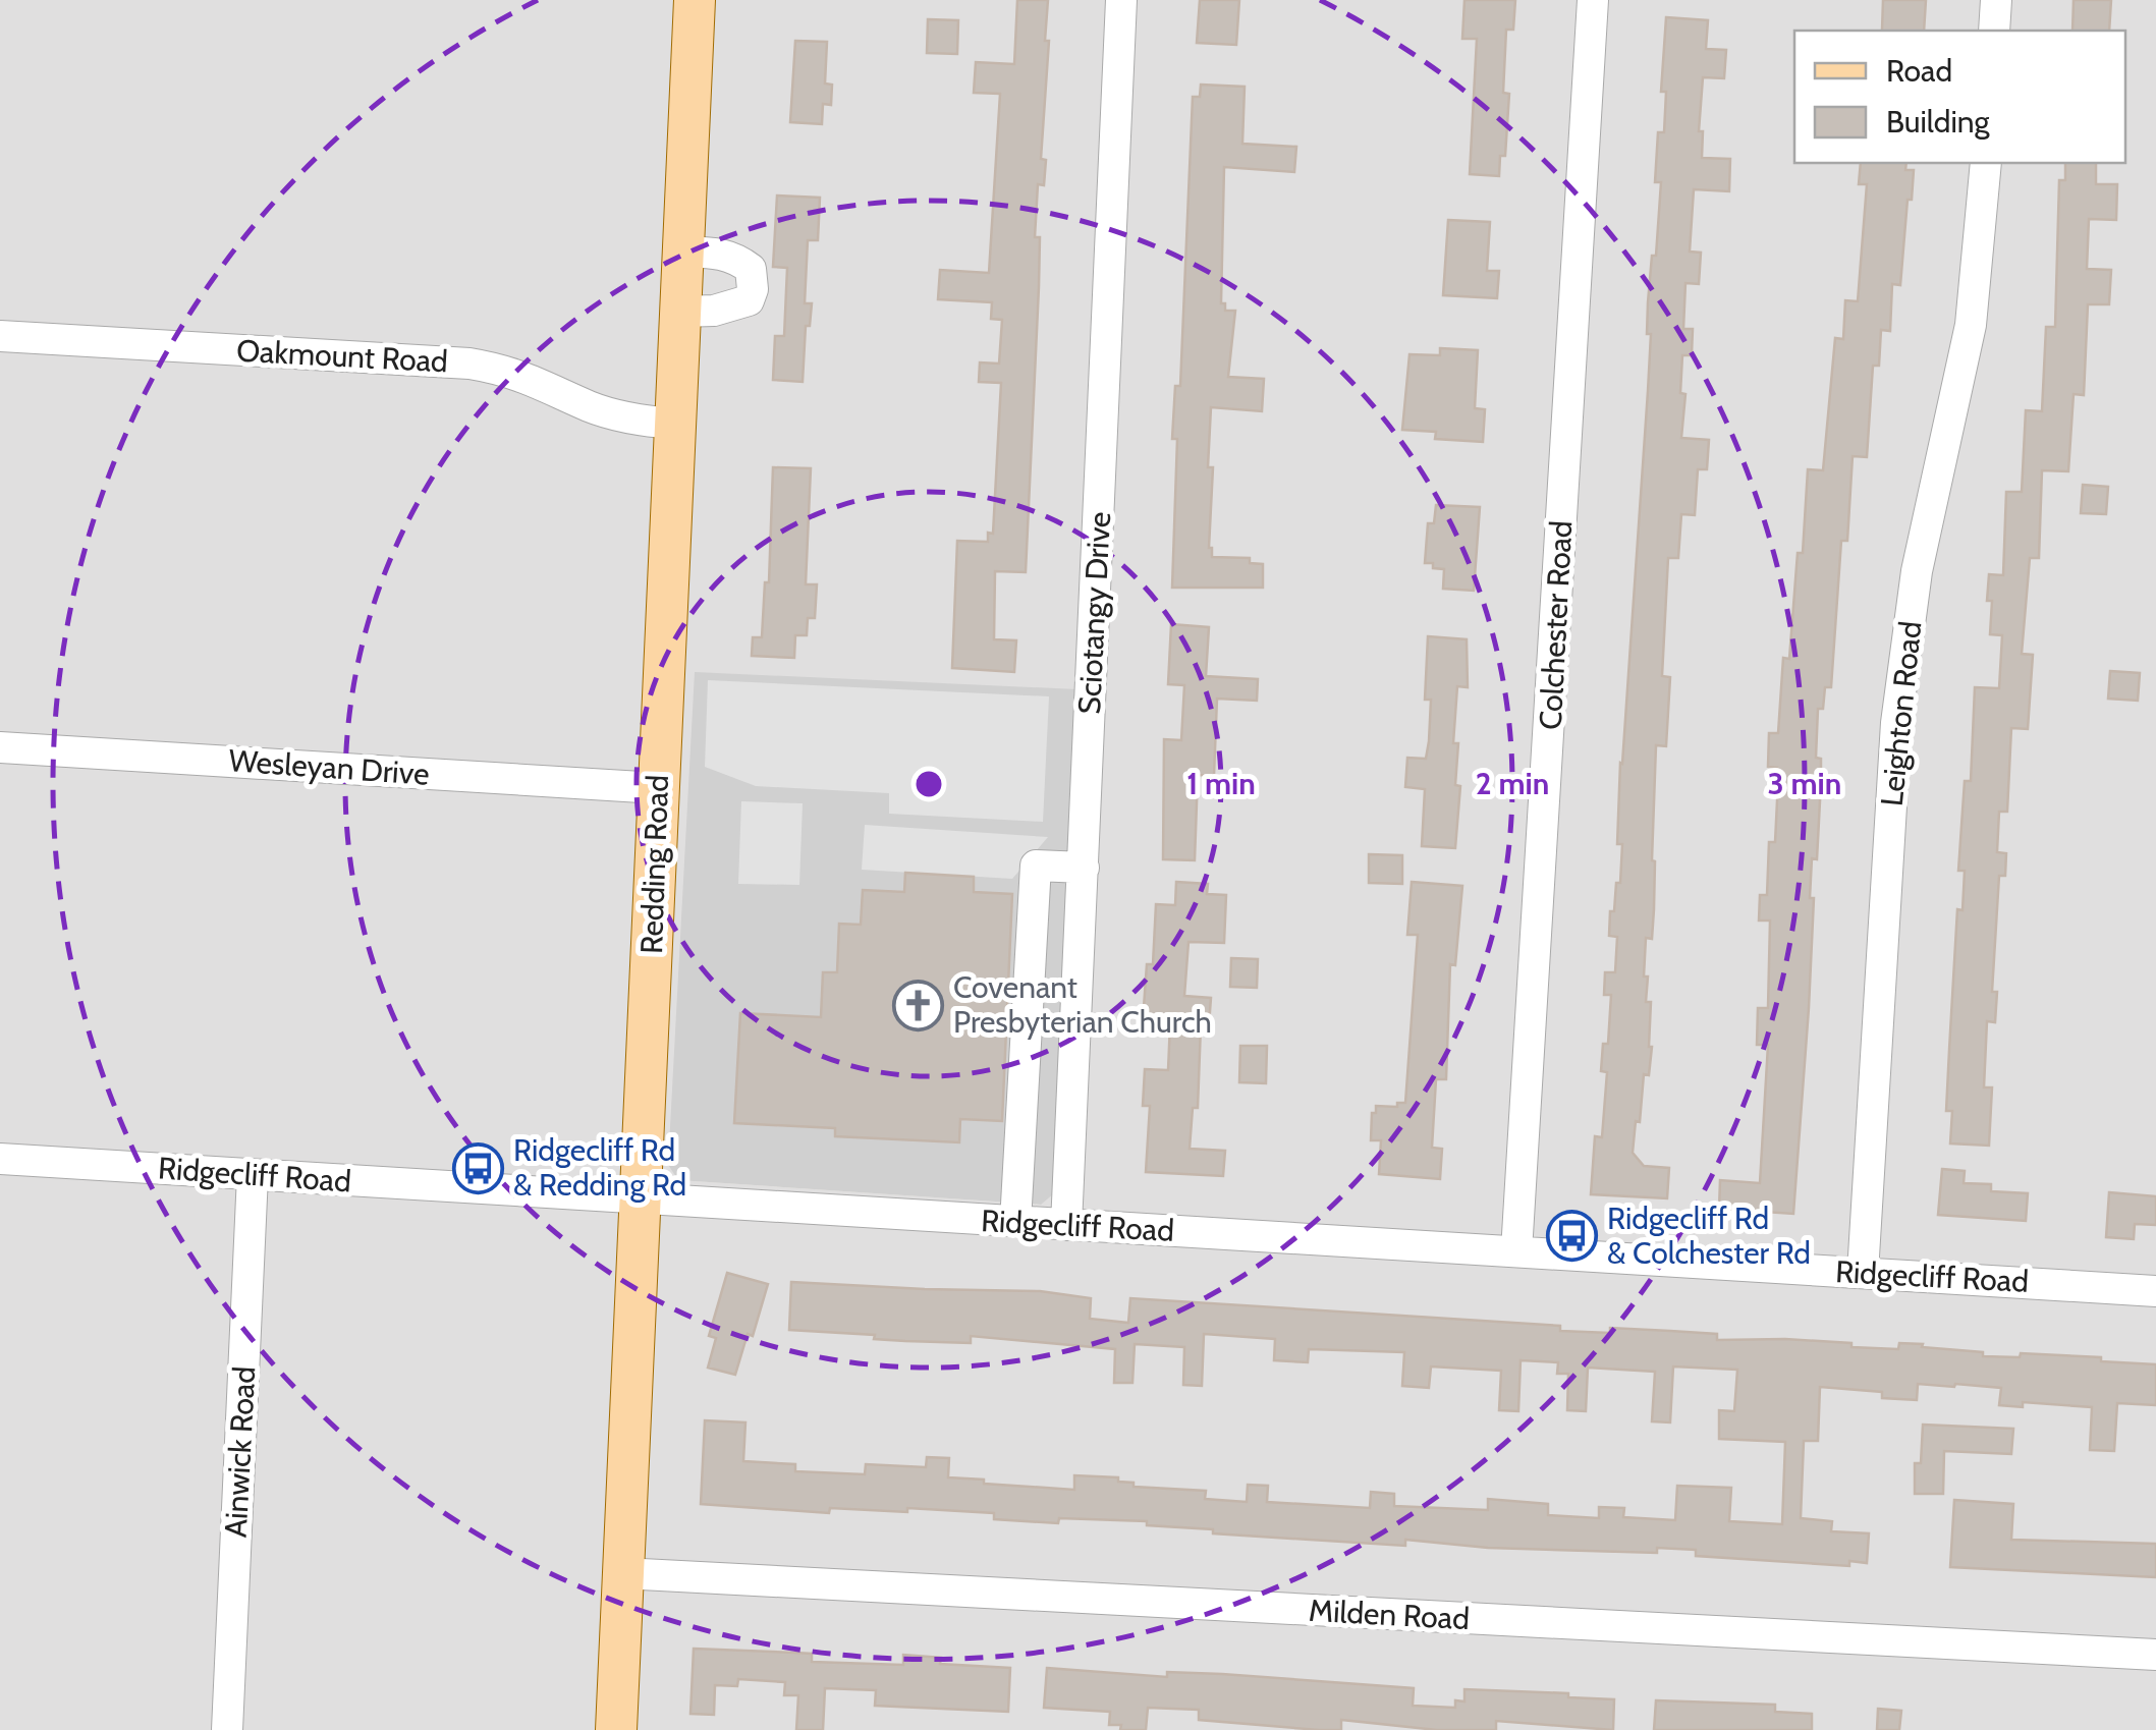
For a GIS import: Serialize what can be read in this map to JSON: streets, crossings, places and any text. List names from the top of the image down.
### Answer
{
  "streets": {
    "main road": ["Redding Road"],
    "street": [
      "Oakmount Road",
      "Sciotangy Drive",
      "Colchester Road",
      "Leighton Road",
      "Wesleyan Drive",
      "Ridgecliff Road",
      "Ainwick Road",
      "Milden Road"
    ]
  },
  "crossings": [
    ["Oakmount Road", "Redding Road"],
    ["Sciotangy Drive", "Ridgecliff Road"],
    ["Colchester Road", "Ridgecliff Road"],
    ["Leighton Road", "Ridgecliff Road"],
    ["Wesleyan Drive", "Redding Road"],
    ["Redding Road", "Ridgecliff Road"],
    ["Redding Road", "Milden Road"],
    ["Ridgecliff Road", "Ainwick Road"]
  ],
  "places": {
    "church": ["Covenant Presbyterian Church"],
    "bus stop": ["Ridgecliff Rd & Redding Rd", "Ridgecliff Rd & Colchester Rd"]
  },
  "legend": ["Road", "Building"],
  "rings": ["1 min", "2 min", "3 min"]
}
